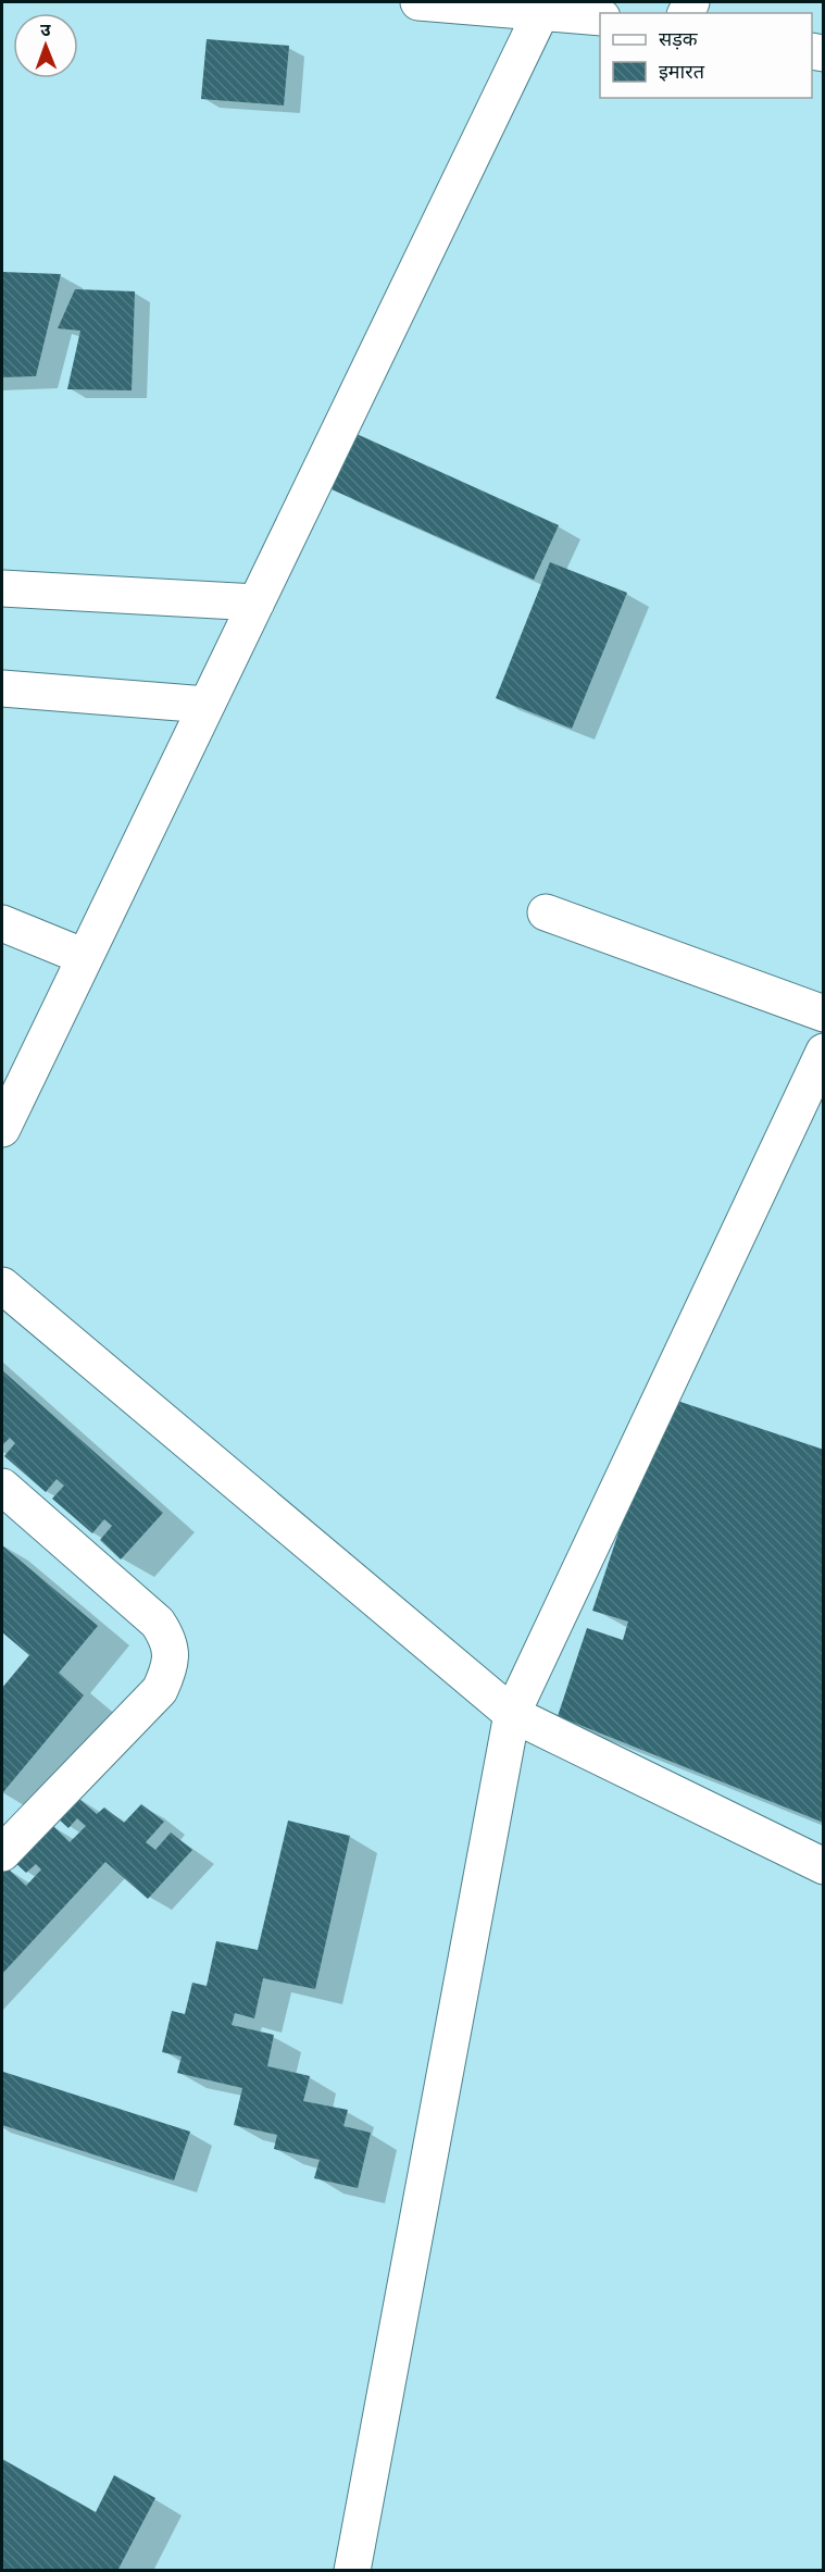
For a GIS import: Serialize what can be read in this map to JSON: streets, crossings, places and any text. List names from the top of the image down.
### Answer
{
  "legend": ["सड़क", "इमारत"],
  "north": "top"
}
